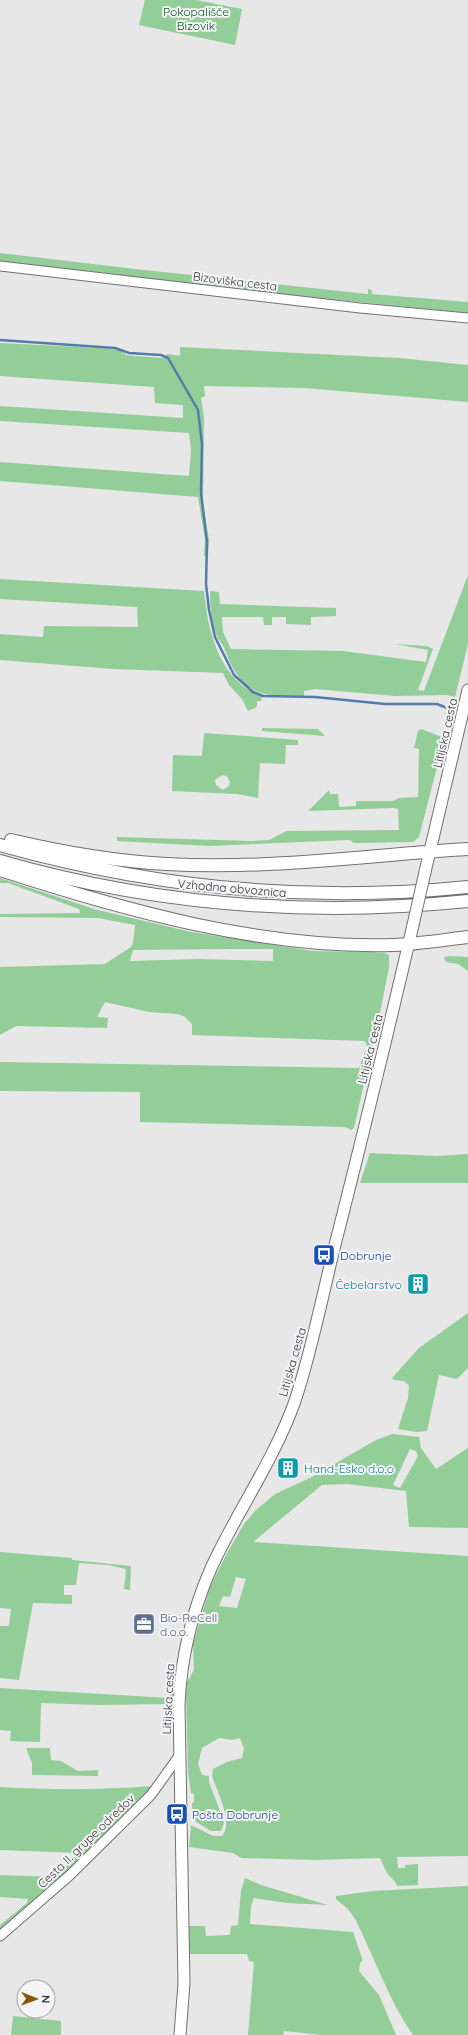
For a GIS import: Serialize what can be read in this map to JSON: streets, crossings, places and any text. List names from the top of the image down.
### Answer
{
  "streets": {
    "highway": ["Vzhodna obvoznica"],
    "main road": ["Litijska cesta"],
    "street": ["Bizoviška cesta", "Cesta II. grupe odredov"]
  },
  "crossings": [
    ["Litijska cesta", "Cesta II. grupe odredov"]
  ],
  "parks": ["Pokopališče Bizovik"],
  "places": {
    "bus stop": ["Dobrunje", "Pošta Dobrunje"],
    "building": ["Čebelarstvo", "Hand-Esko d.o.o"],
    "office": ["Bio-ReCell d.o.o."]
  },
  "north": "right"
}
